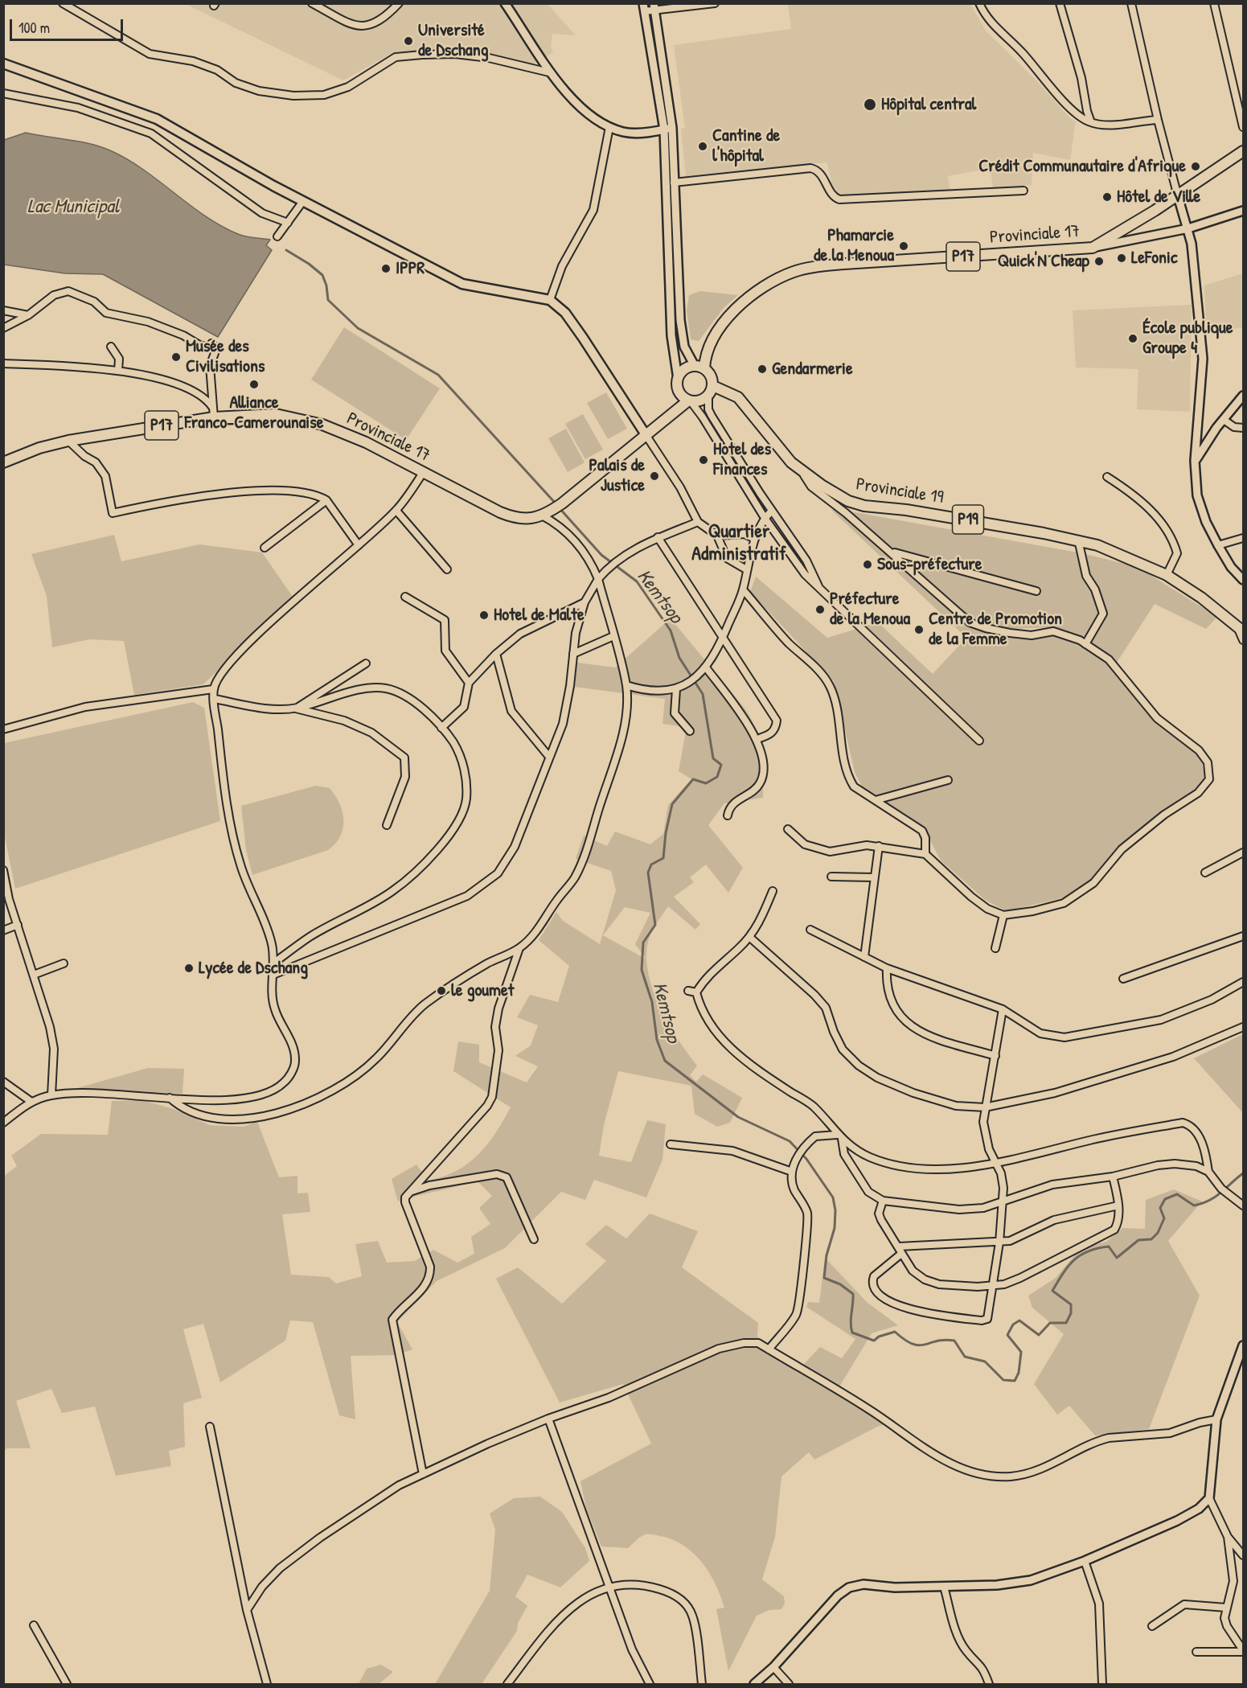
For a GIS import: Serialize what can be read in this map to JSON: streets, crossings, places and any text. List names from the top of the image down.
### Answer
{
  "streets": {
    "main road": [
      "Provinciale 17",
      "P17",
      "Provinciale 19",
      "P19"
    ]
  },
  "crossings": [
    ["Provinciale 17", "Provinciale 19"]
  ],
  "districts": ["Quartier Administratif"],
  "water": ["Lac Municipal", "Kemtsop"],
  "places": [
    "Université de Dschang",
    "Hôpital central",
    "Cantine de l'hôpital",
    "Crédit Communautaire d'Afrique",
    "Hôtel de Ville",
    "Phamarcie de la Menoua",
    "LeFonic",
    "Quick'N Cheap",
    "IPPR",
    "École publique Groupe 4",
    "Musée des Civilisations",
    "Gendarmerie",
    "Alliance Franco-Camerounaise",
    "Hotel des Finances",
    "Palais de Justice",
    "Sous-préfecture",
    "Préfecture de la Menoua",
    "Hotel de Malte",
    "Centre de Promotion de la Femme",
    "Lycée de Dschang",
    "le goumet"
  ],
  "scale_bar": "100 m"
}
